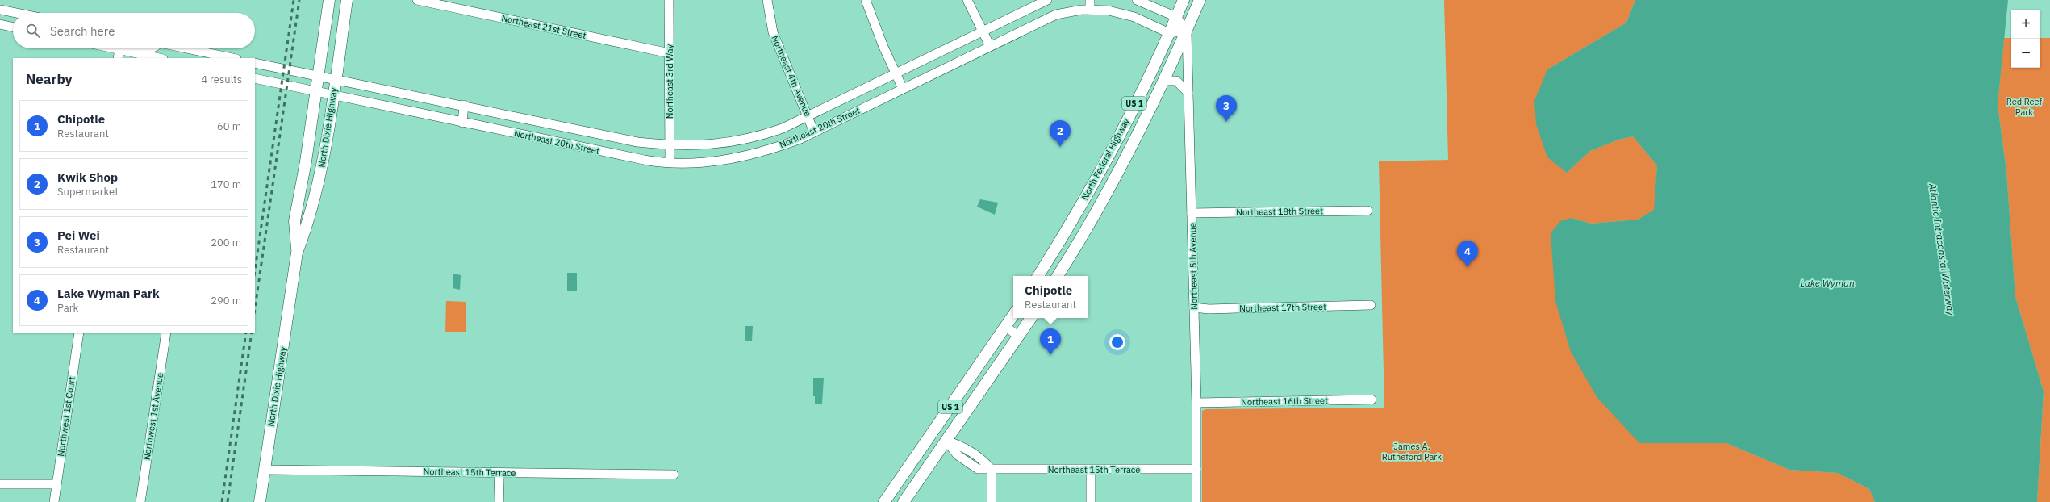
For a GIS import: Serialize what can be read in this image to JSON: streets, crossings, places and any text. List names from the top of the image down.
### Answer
{
  "streets": {
    "main road": ["US 1", "North Dixie Highway", "North Federal Highway"],
    "street": [
      "Northeast 21st Street",
      "Northeast 4th Avenue",
      "Northeast 3rd Way",
      "Northeast 20th Street",
      "Northeast 18th Street",
      "Northeast 5th Avenue",
      "Northeast 17th Street",
      "Northeast 16th Street",
      "Northwest 1st Court",
      "Northwest 1st Avenue",
      "Northeast 15th Terrace"
    ]
  },
  "crossings": [
    ["Northeast 21st Street", "Northeast 3rd Way"],
    ["Northeast 4th Avenue", "Northeast 20th Street"],
    ["Northeast 3rd Way", "Northeast 20th Street"],
    ["US 1", "Northeast 15th Terrace"],
    ["North Dixie Highway", "Northeast 20th Street"],
    ["North Dixie Highway", "Northeast 15th Terrace"],
    ["Northeast 20th Street", "North Federal Highway"],
    ["North Federal Highway", "Northeast 5th Avenue"],
    ["Northeast 18th Street", "Northeast 5th Avenue"],
    ["Northeast 5th Avenue", "Northeast 17th Street"],
    ["Northeast 5th Avenue", "Northeast 16th Street"],
    ["Northeast 5th Avenue", "Northeast 15th Terrace"]
  ],
  "water": ["Atlantic Intracoastal Waterway", "Lake Wyman"],
  "parks": ["Red Reef Park", "James A. Rutheford Park"],
  "page": {
    "map_buttons": ["+", "−"],
    "search": "Search here",
    "heading": ["Nearby", "4 results"],
    "pins": [
      "3",
      "2",
      "4",
      "1"
    ],
    "list": [
      {
        "mark": "1",
        "name": "Chipotle",
        "note": "Restaurant",
        "value": "60 m"
      },
      {
        "mark": "2",
        "name": "Kwik Shop",
        "note": "Supermarket",
        "value": "170 m"
      },
      {
        "mark": "3",
        "name": "Pei Wei",
        "note": "Restaurant",
        "value": "200 m"
      },
      {
        "mark": "4",
        "name": "Lake Wyman Park",
        "note": "Park",
        "value": "290 m"
      }
    ],
    "popup": ["Chipotle", "Restaurant"]
  }
}
